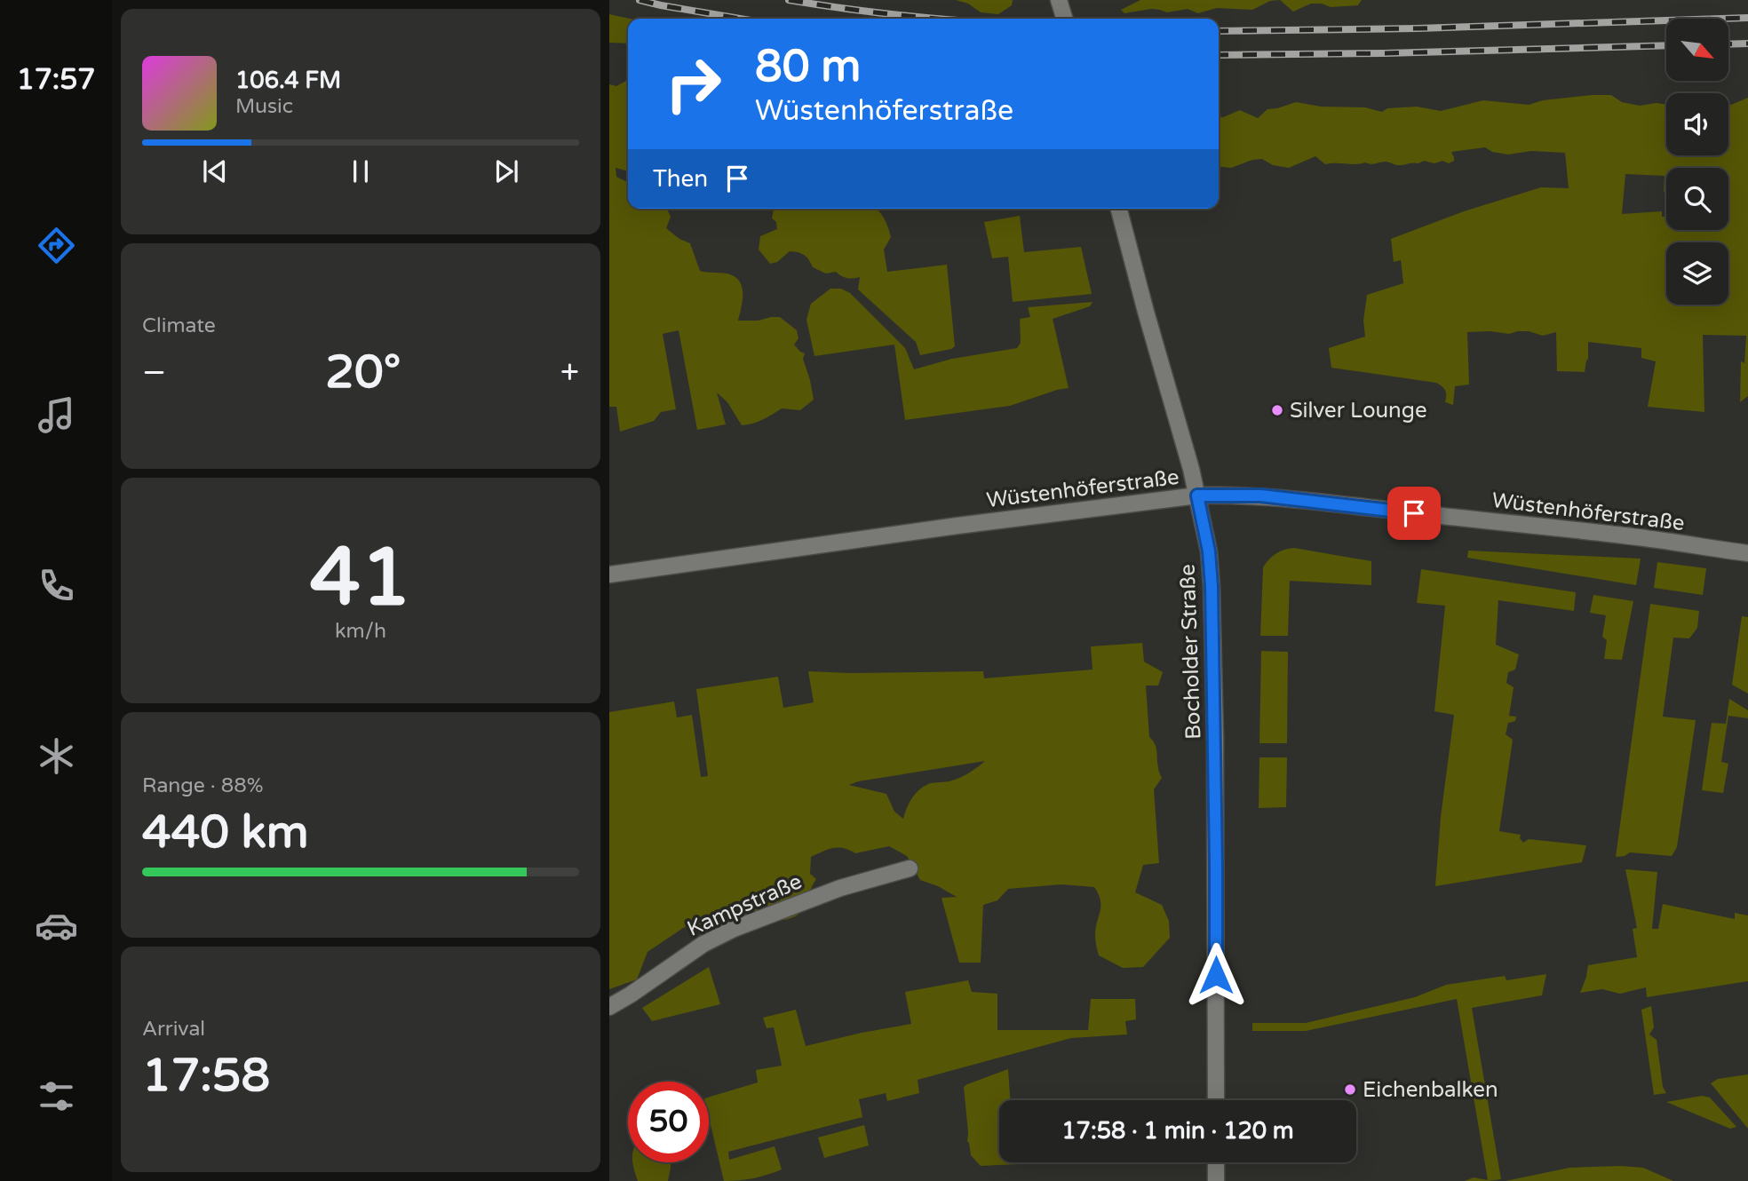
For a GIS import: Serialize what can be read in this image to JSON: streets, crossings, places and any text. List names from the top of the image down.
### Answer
{
  "streets": {
    "street": ["Wüstenhöferstraße", "Bocholder Straße", "Kampstraße"]
  },
  "crossings": [
    ["Wüstenhöferstraße", "Bocholder Straße"]
  ],
  "places": ["Silver Lounge", "Eichenbalken"],
  "north": "bottom right",
  "page": {
    "tabs": "17:57",
    "turn": ["80 m", "Wüstenhöferstraße"],
    "song": ["106.4 FM", "Music"],
    "then": "Then",
    "tile": [
      "Climate",
      ["41", "km/h"],
      ["Range · 88%", "440 km"],
      ["Arrival", "17:58"]
    ],
    "heat": ["−", "20°", "+"],
    "limit": "50",
    "trip": "17:58 · 1 min · 120 m"
  }
}
